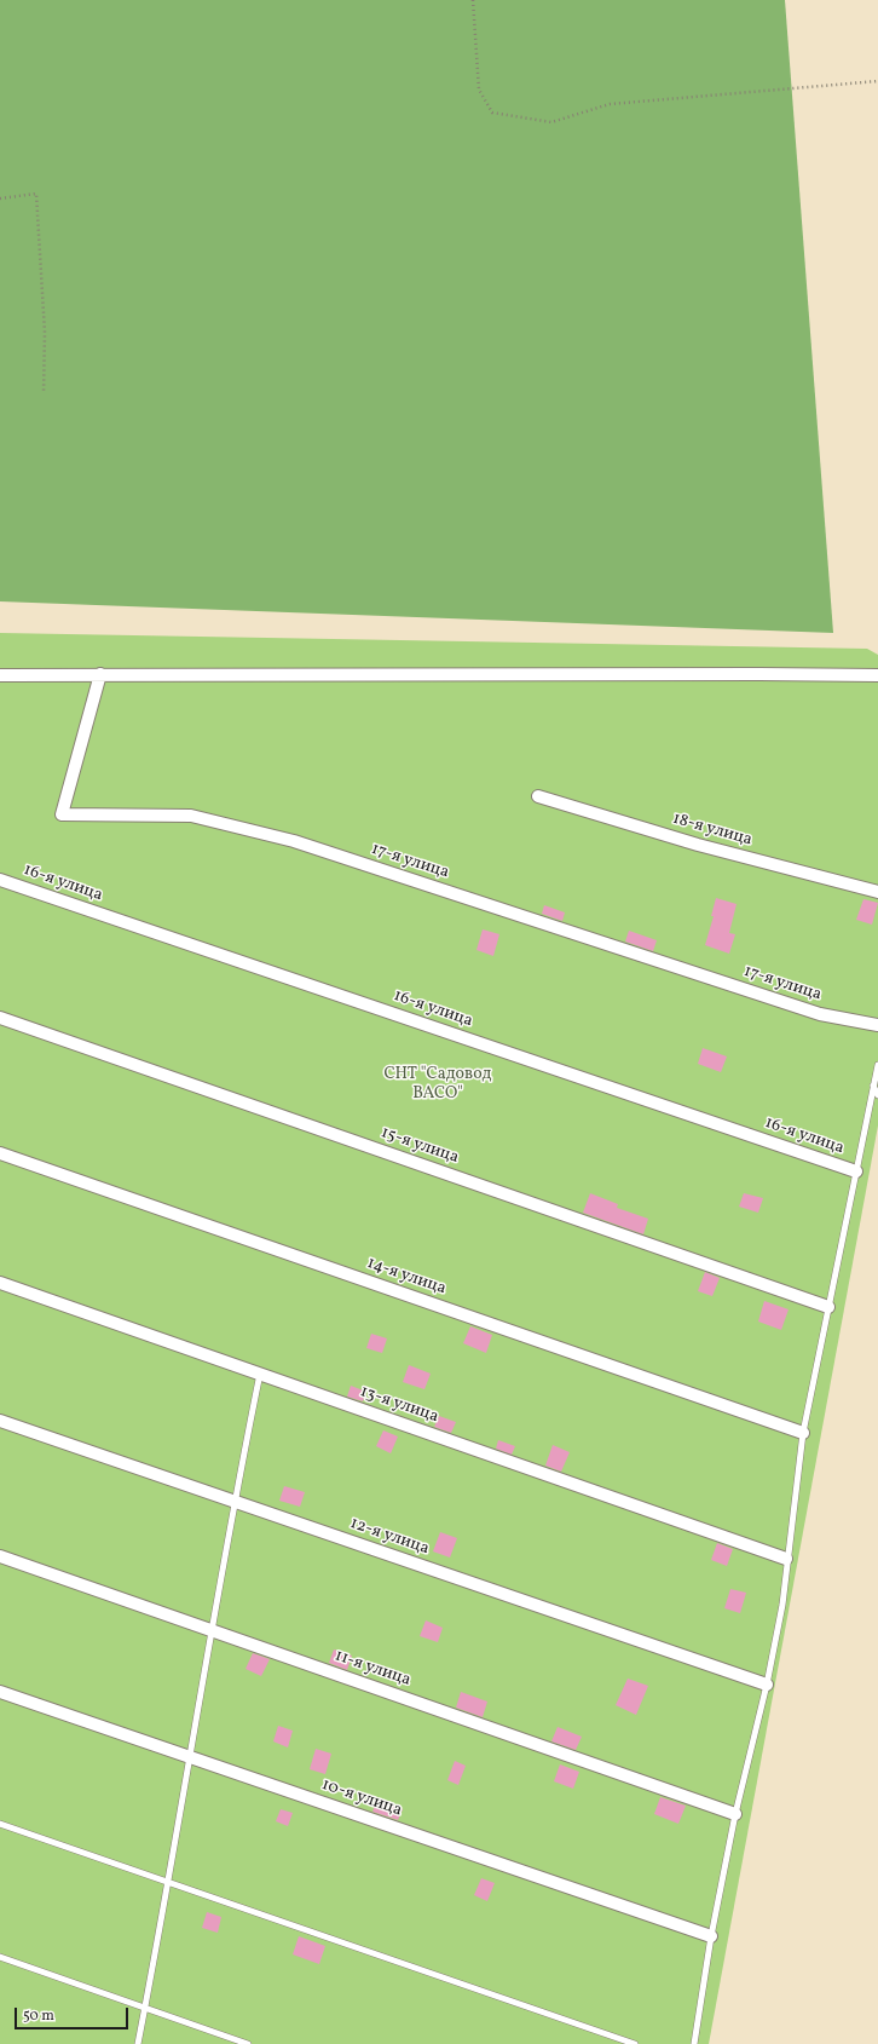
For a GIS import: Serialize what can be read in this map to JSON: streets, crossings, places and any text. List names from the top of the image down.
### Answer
{
  "streets": {
    "street": [
      "18-я улица",
      "17-я улица",
      "16-я улица",
      "15-я улица",
      "14-я улица",
      "13-я улица",
      "12-я улица",
      "11-я улица",
      "10-я улица"
    ]
  },
  "parks": ["СНТ \"Садовод ВАСО\""],
  "scale_bar": "50 m"
}
